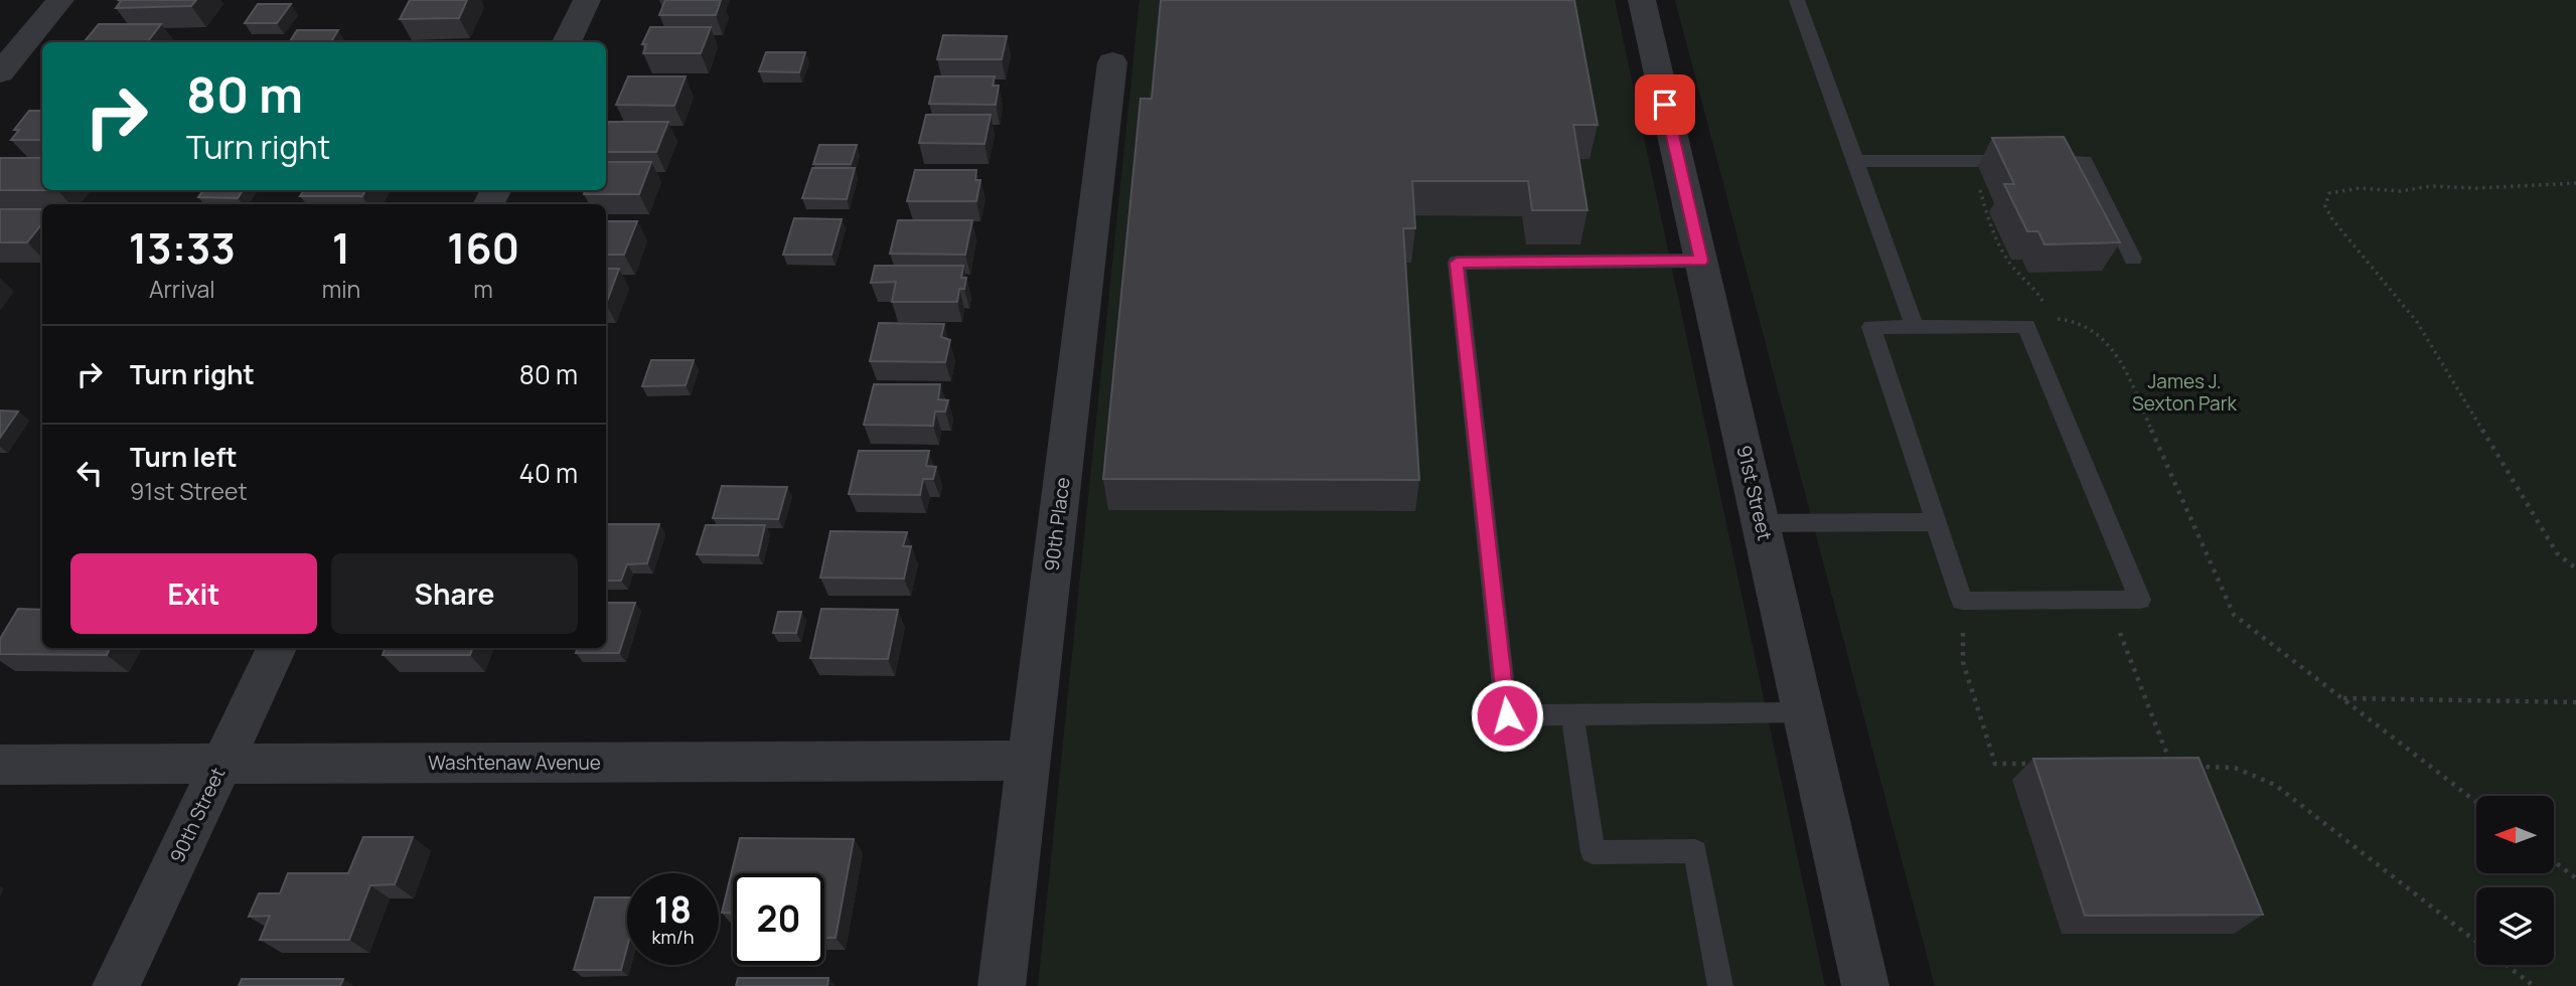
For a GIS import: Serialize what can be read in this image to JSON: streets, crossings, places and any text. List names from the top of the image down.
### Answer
{
  "streets": {
    "street": [
      "91st Street",
      "90th Place",
      "Washtenaw Avenue",
      "90th Street"
    ]
  },
  "crossings": [
    ["90th Place", "Washtenaw Avenue"],
    ["Washtenaw Avenue", "90th Street"]
  ],
  "parks": ["James J. Sexton Park"],
  "north": "left",
  "page": {
    "turn": ["80 m", "Turn right"],
    "eta": [
      "13:33",
      "Arrival",
      "1",
      "min",
      "160",
      "m"
    ],
    "list": [
      {
        "name": "Turn right",
        "value": "80 m"
      },
      {
        "name": "Turn left",
        "note": "91st Street",
        "value": "40 m"
      }
    ],
    "buttons": ["Exit", "Share"],
    "speed": "18 km/h",
    "limit": "20"
  }
}
